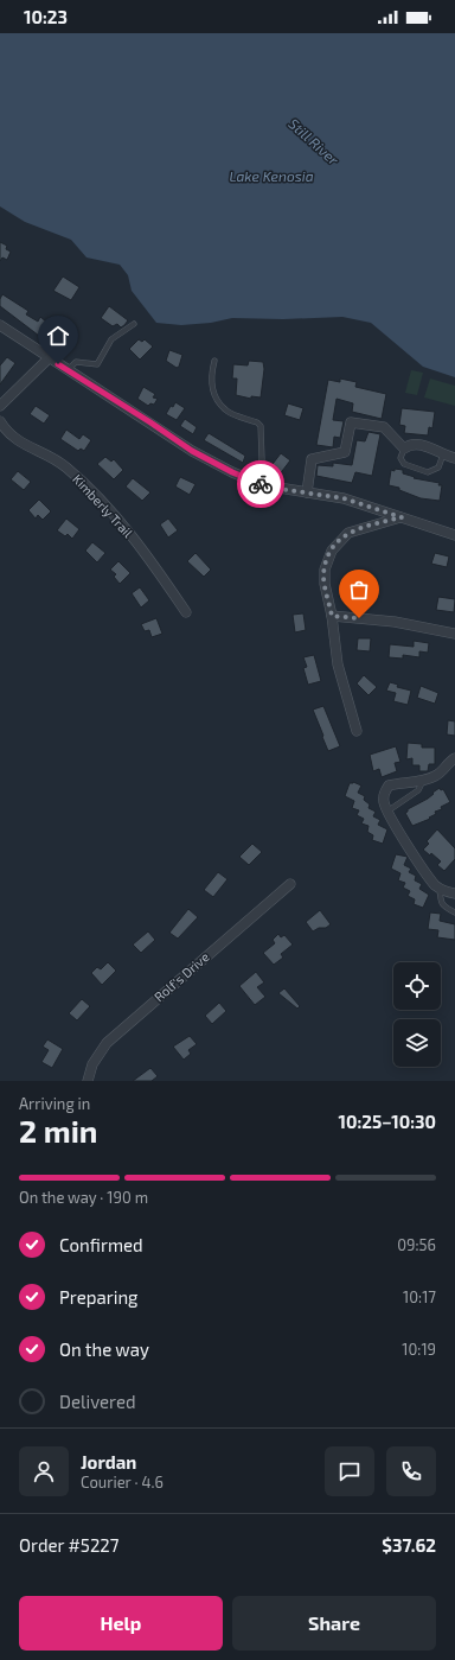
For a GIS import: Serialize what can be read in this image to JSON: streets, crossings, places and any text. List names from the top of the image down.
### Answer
{
  "streets": {
    "street": ["Kimberly Trail", "Rolf's Drive"]
  },
  "water": ["Still River", "Lake Kenosia"],
  "page": {
    "status": "10:23",
    "heading": ["2 min", "Arriving in", "10:25–10:30"],
    "panel": [
      "Jordan",
      "Courier · 4.6",
      "Order #5227",
      "$37.62"
    ],
    "bar": "On the way · 190 m",
    "list": [
      ["Confirmed", "09:56"],
      ["Preparing", "10:17"],
      ["On the way", "10:19"],
      "Delivered"
    ],
    "buttons": ["Help", "Share"]
  }
}
